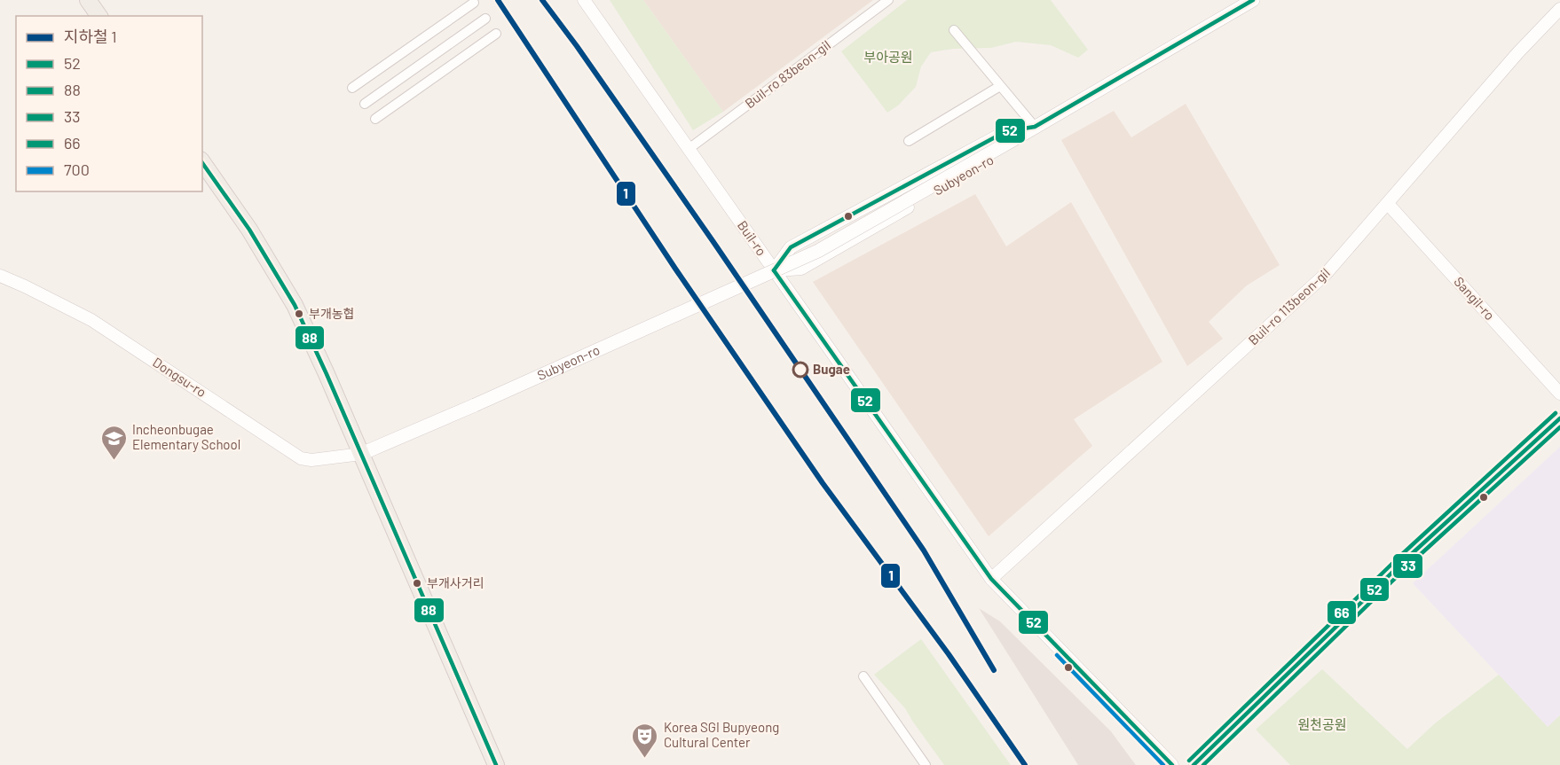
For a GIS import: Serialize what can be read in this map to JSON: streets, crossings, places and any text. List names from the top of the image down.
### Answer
{
  "streets": {
    "main road": ["Subyeon-ro"],
    "street": [
      "Buil-ro 83beon-gil",
      "Buil-ro",
      "Sangil-ro",
      "Buil-ro 113beon-gil",
      "Dongsu-ro"
    ]
  },
  "crossings": [
    ["Buil-ro 83beon-gil", "Buil-ro"],
    ["Subyeon-ro", "Buil-ro"],
    ["Subyeon-ro", "Dongsu-ro"],
    ["Buil-ro", "Buil-ro 113beon-gil"],
    ["Sangil-ro", "Buil-ro 113beon-gil"]
  ],
  "parks": ["부아공원", "원천공원"],
  "places": {
    "other": ["부개농협", "Bugae", "부개사거리"],
    "school or university": ["Incheonbugae Elementary School"],
    "theatre": ["Korea SGI Bupyeong Cultural Center"]
  },
  "lines": [
    "metro line 1",
    "transit line 52",
    "transit line 88",
    "transit line 66",
    "transit line 33",
    "transit line 700"
  ],
  "legend": [
    "지하철 1",
    "52",
    "88",
    "33",
    "66",
    "700"
  ]
}
